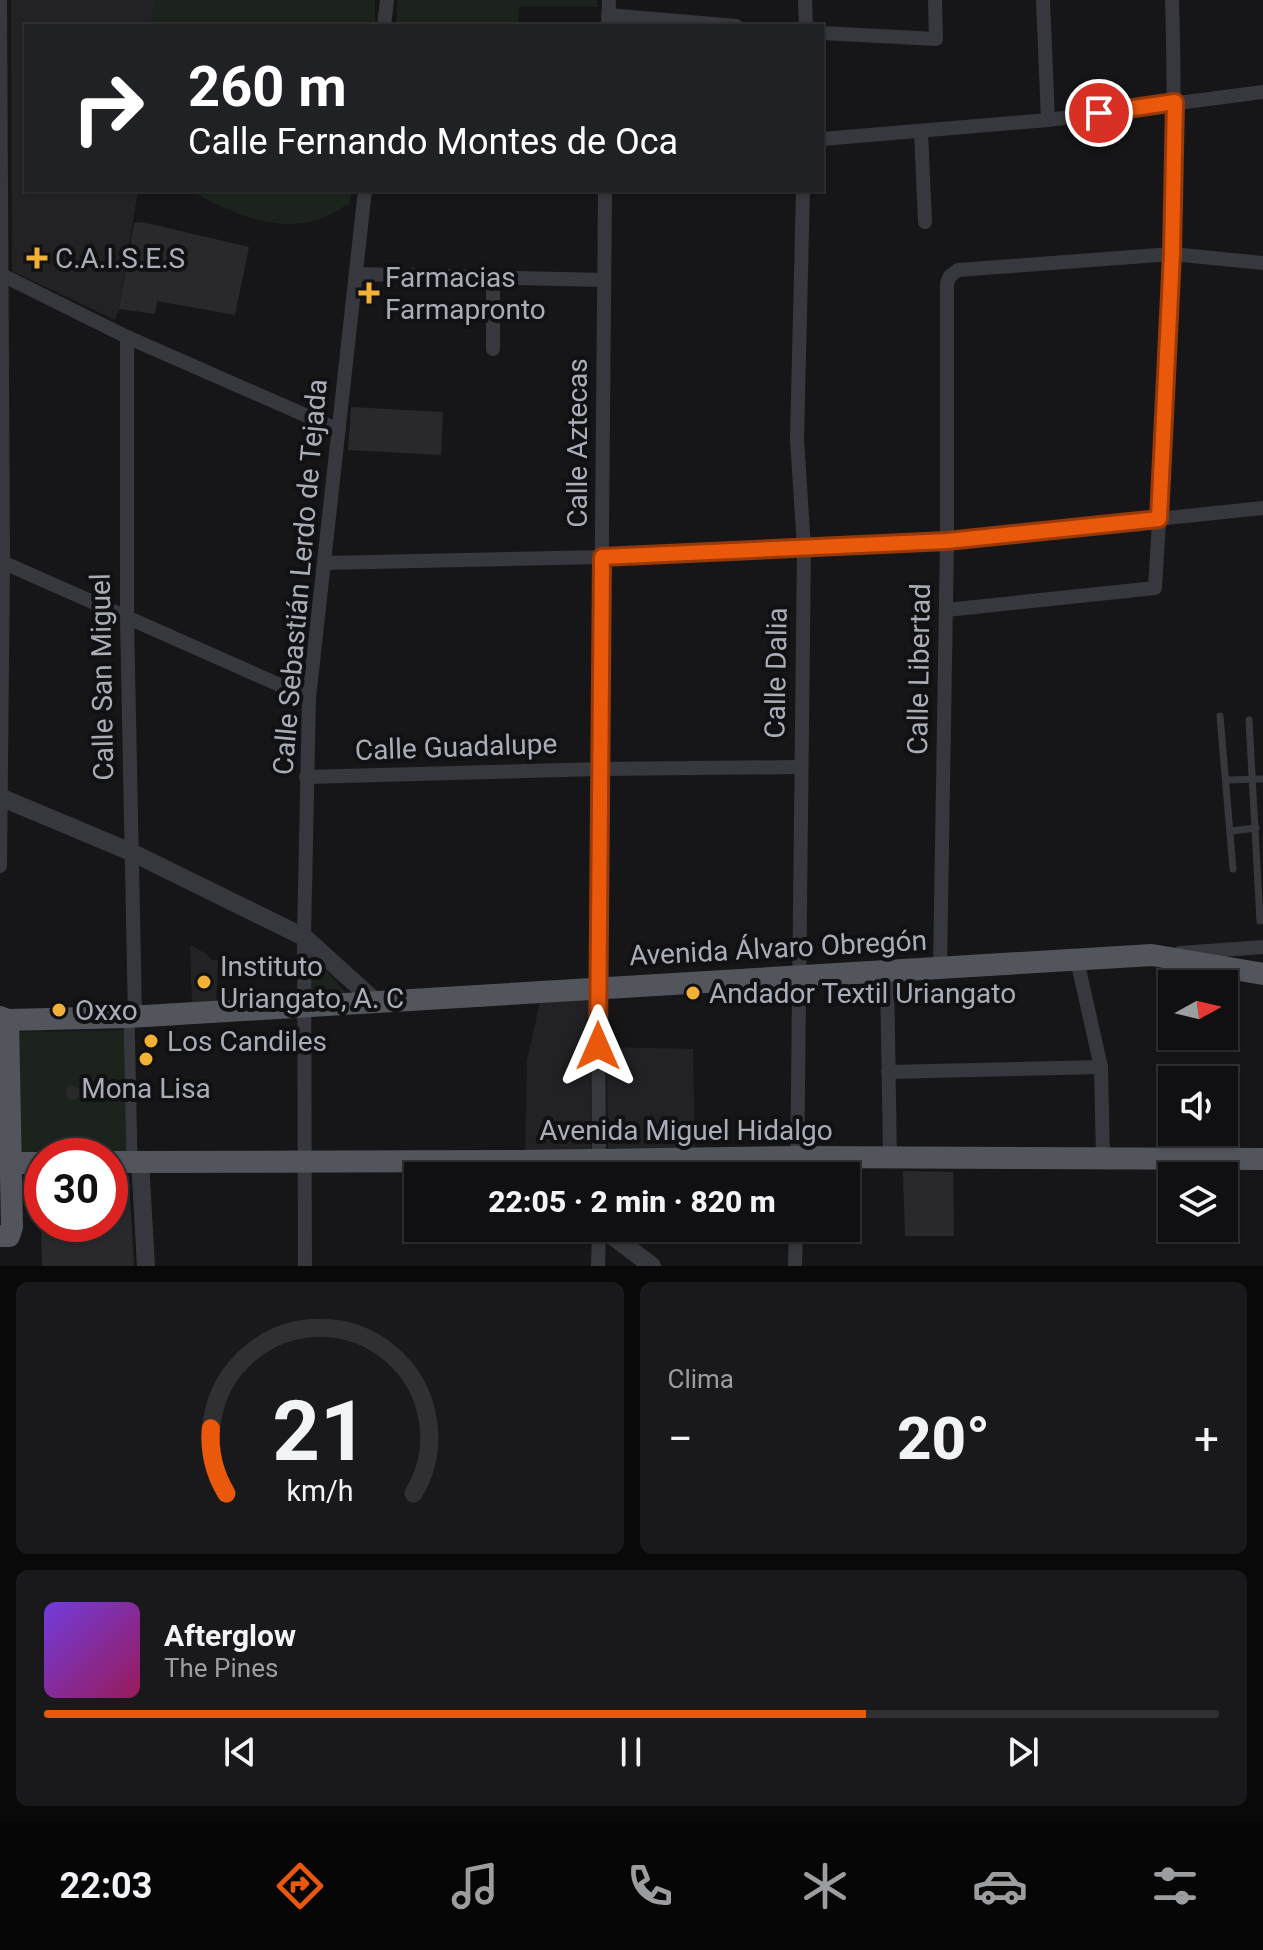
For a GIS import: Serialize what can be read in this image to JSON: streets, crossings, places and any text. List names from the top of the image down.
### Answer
{
  "streets": {
    "main road": ["Avenida Álvaro Obregón", "Avenida Miguel Hidalgo"],
    "street": [
      "Calle Aztecas",
      "Calle Sebastián Lerdo de Tejada",
      "Calle Libertad",
      "Calle Dalia",
      "Calle San Miguel",
      "Calle Guadalupe"
    ]
  },
  "crossings": [
    ["Calle Aztecas", "Calle Guadalupe"],
    ["Calle Aztecas", "Avenida Álvaro Obregón"],
    ["Calle Sebastián Lerdo de Tejada", "Calle Guadalupe"],
    ["Calle Sebastián Lerdo de Tejada", "Avenida Álvaro Obregón"],
    ["Calle Sebastián Lerdo de Tejada", "Avenida Miguel Hidalgo"],
    ["Calle Libertad", "Avenida Álvaro Obregón"],
    ["Calle Dalia", "Calle Guadalupe"],
    ["Calle Dalia", "Avenida Álvaro Obregón"],
    ["Calle San Miguel", "Avenida Álvaro Obregón"]
  ],
  "places": {
    "health": ["C.A.I.S.E.S", "Farmacias Farmapronto"],
    "other": [
      "Instituto Uriangato, A. C",
      "Andador Textil Uriangato",
      "Oxxo",
      "Los Candiles",
      "Mona Lisa"
    ]
  },
  "north": "right",
  "page": {
    "turn": ["260 m", "Calle Fernando Montes de Oca"],
    "limit": "30",
    "trip": "22:05 · 2 min · 820 m",
    "tile": "Clima",
    "heat": ["−", "20°", "+"],
    "song": ["Afterglow", "The Pines"],
    "tabs": "22:03",
    "gauge": ["21", "km/h"]
  }
}
